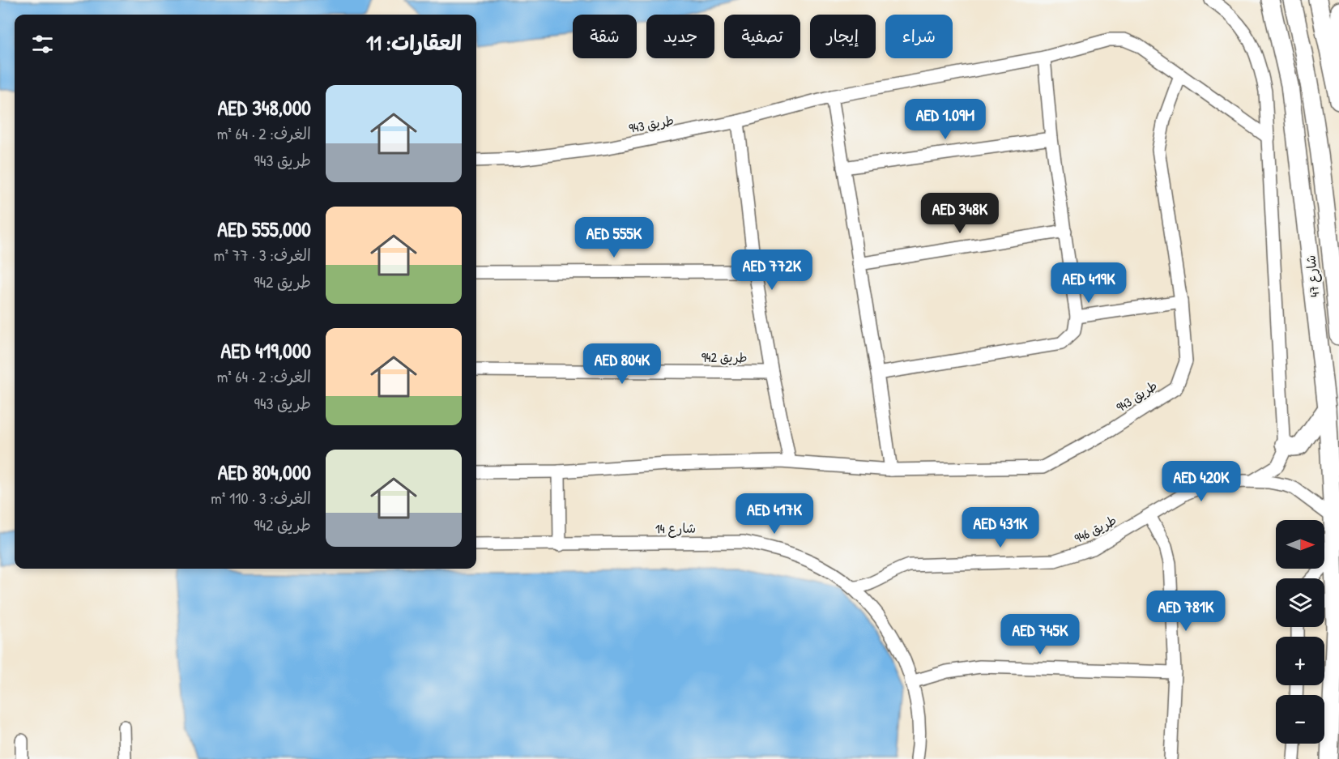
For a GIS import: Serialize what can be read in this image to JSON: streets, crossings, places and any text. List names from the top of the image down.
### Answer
{
  "streets": {
    "street": [
      "طريق 943",
      "شارع 47",
      "طريق 942",
      "شارع 14",
      "طريق 946"
    ]
  },
  "crossings": [
    ["شارع 47", "طريق 946"],
    ["شارع 14", "طريق 946"]
  ],
  "north": "right",
  "page": {
    "chip": [
      "شراء",
      "إيجار",
      "تصفية",
      "جديد",
      "شقة"
    ],
    "heading": "العقارات: 11",
    "list": [
      {
        "name": "AED 348,000",
        "note": "الغرف: 2 · 64 m² · طريق 943"
      },
      {
        "name": "AED 555,000",
        "note": "الغرف: 3 · 77 m² · طريق 942"
      },
      {
        "name": "AED 419,000",
        "note": "الغرف: 2 · 64 m² · طريق 943"
      },
      {
        "name": "AED 804,000",
        "note": "الغرف: 3 · 110 m² · طريق 942"
      }
    ],
    "price": [
      "AED 1.09M",
      "AED 348K",
      "AED 555K",
      "AED 772K",
      "AED 419K",
      "AED 804K",
      "AED 420K",
      "AED 417K",
      "AED 431K",
      "AED 781K",
      "AED 745K"
    ],
    "map_buttons": ["+", "−"]
  }
}
